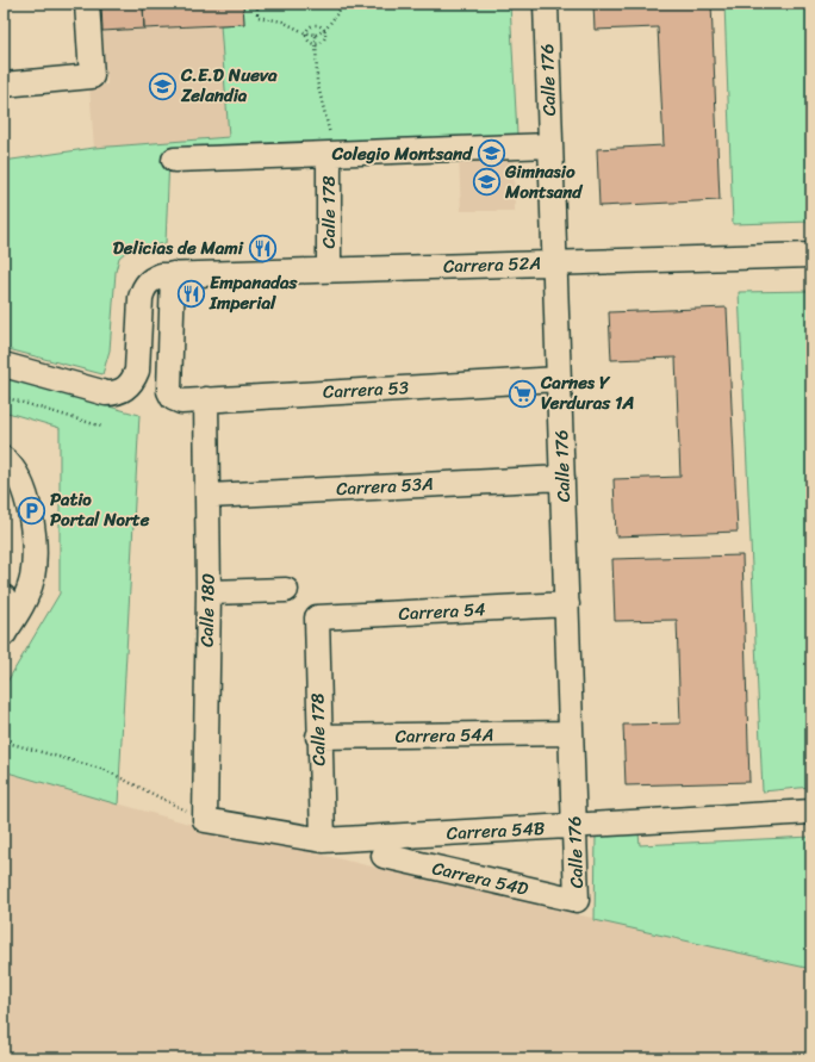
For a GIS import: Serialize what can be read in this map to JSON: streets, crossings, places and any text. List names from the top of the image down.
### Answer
{
  "streets": {
    "street": [
      "Calle 176",
      "Calle 178",
      "Carrera 52A",
      "Carrera 53",
      "Carrera 53A",
      "Calle 180",
      "Carrera 54",
      "Carrera 54A",
      "Carrera 54B",
      "Carrera 54D"
    ]
  },
  "crossings": [
    ["Calle 176", "Carrera 52A"],
    ["Calle 176", "Carrera 53"],
    ["Calle 176", "Carrera 53A"],
    ["Calle 176", "Carrera 54"],
    ["Calle 176", "Carrera 54A"],
    ["Calle 176", "Carrera 54B"],
    ["Calle 176", "Carrera 54D"],
    ["Calle 178", "Carrera 52A"],
    ["Calle 178", "Carrera 54"],
    ["Calle 178", "Carrera 54A"],
    ["Calle 178", "Carrera 54B"],
    ["Carrera 52A", "Carrera 53"],
    ["Carrera 53", "Calle 180"],
    ["Carrera 53A", "Calle 180"]
  ],
  "places": {
    "school or university": ["C.E.D Nueva Zelandia", "Colegio Montsand", "Gimnasio Montsand"],
    "restaurant": ["Delicias de Mami", "Empanadas Imperial"],
    "supermarket": ["Carnes Y Verduras 1A"],
    "parking": ["Patio Portal Norte"]
  }
}
